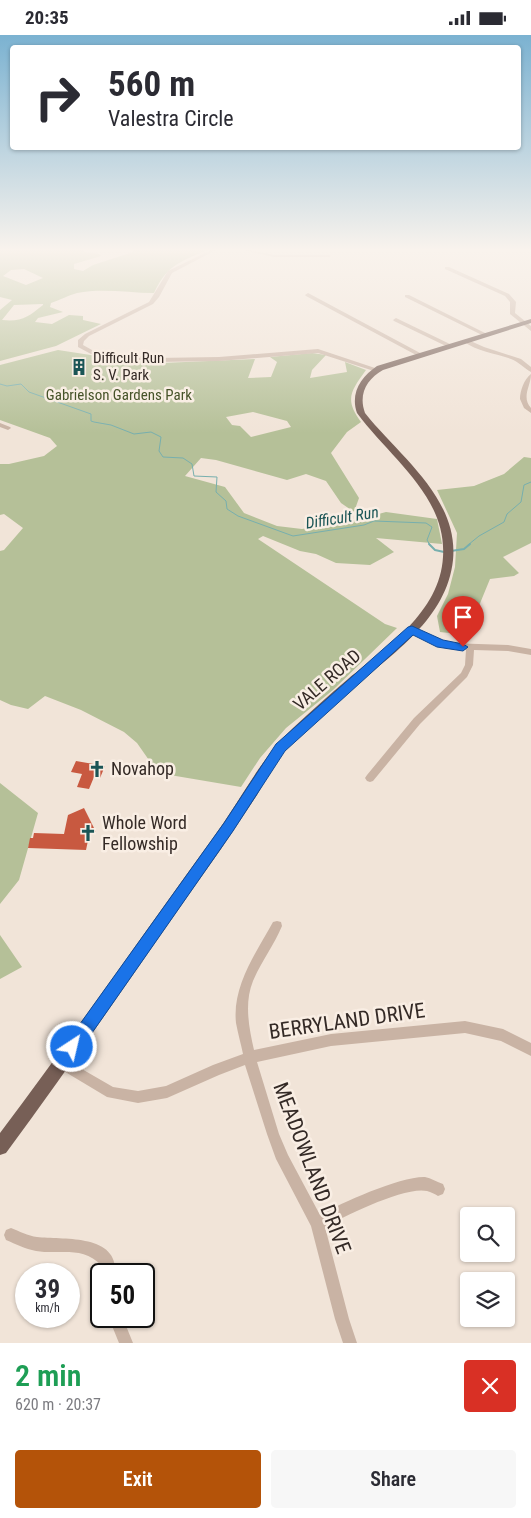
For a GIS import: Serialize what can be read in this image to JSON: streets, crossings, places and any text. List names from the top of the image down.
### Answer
{
  "streets": {
    "main road": ["VALE ROAD"],
    "street": ["BERRYLAND DRIVE", "MEADOWLAND DRIVE"]
  },
  "crossings": [
    ["VALE ROAD", "BERRYLAND DRIVE"],
    ["BERRYLAND DRIVE", "MEADOWLAND DRIVE"]
  ],
  "water": ["Difficult Run"],
  "parks": ["Gabrielson Gardens Park"],
  "places": {
    "building": ["Difficult Run S. V. Park"],
    "church": ["Novahop", "Whole Word Fellowship"]
  },
  "page": {
    "status": "20:35",
    "turn": ["560 m", "Valestra Circle"],
    "speed": "39 km/h",
    "limit": "50",
    "heading": ["2 min", "620 m · 20:37"],
    "buttons": ["Exit", "Share"]
  }
}
